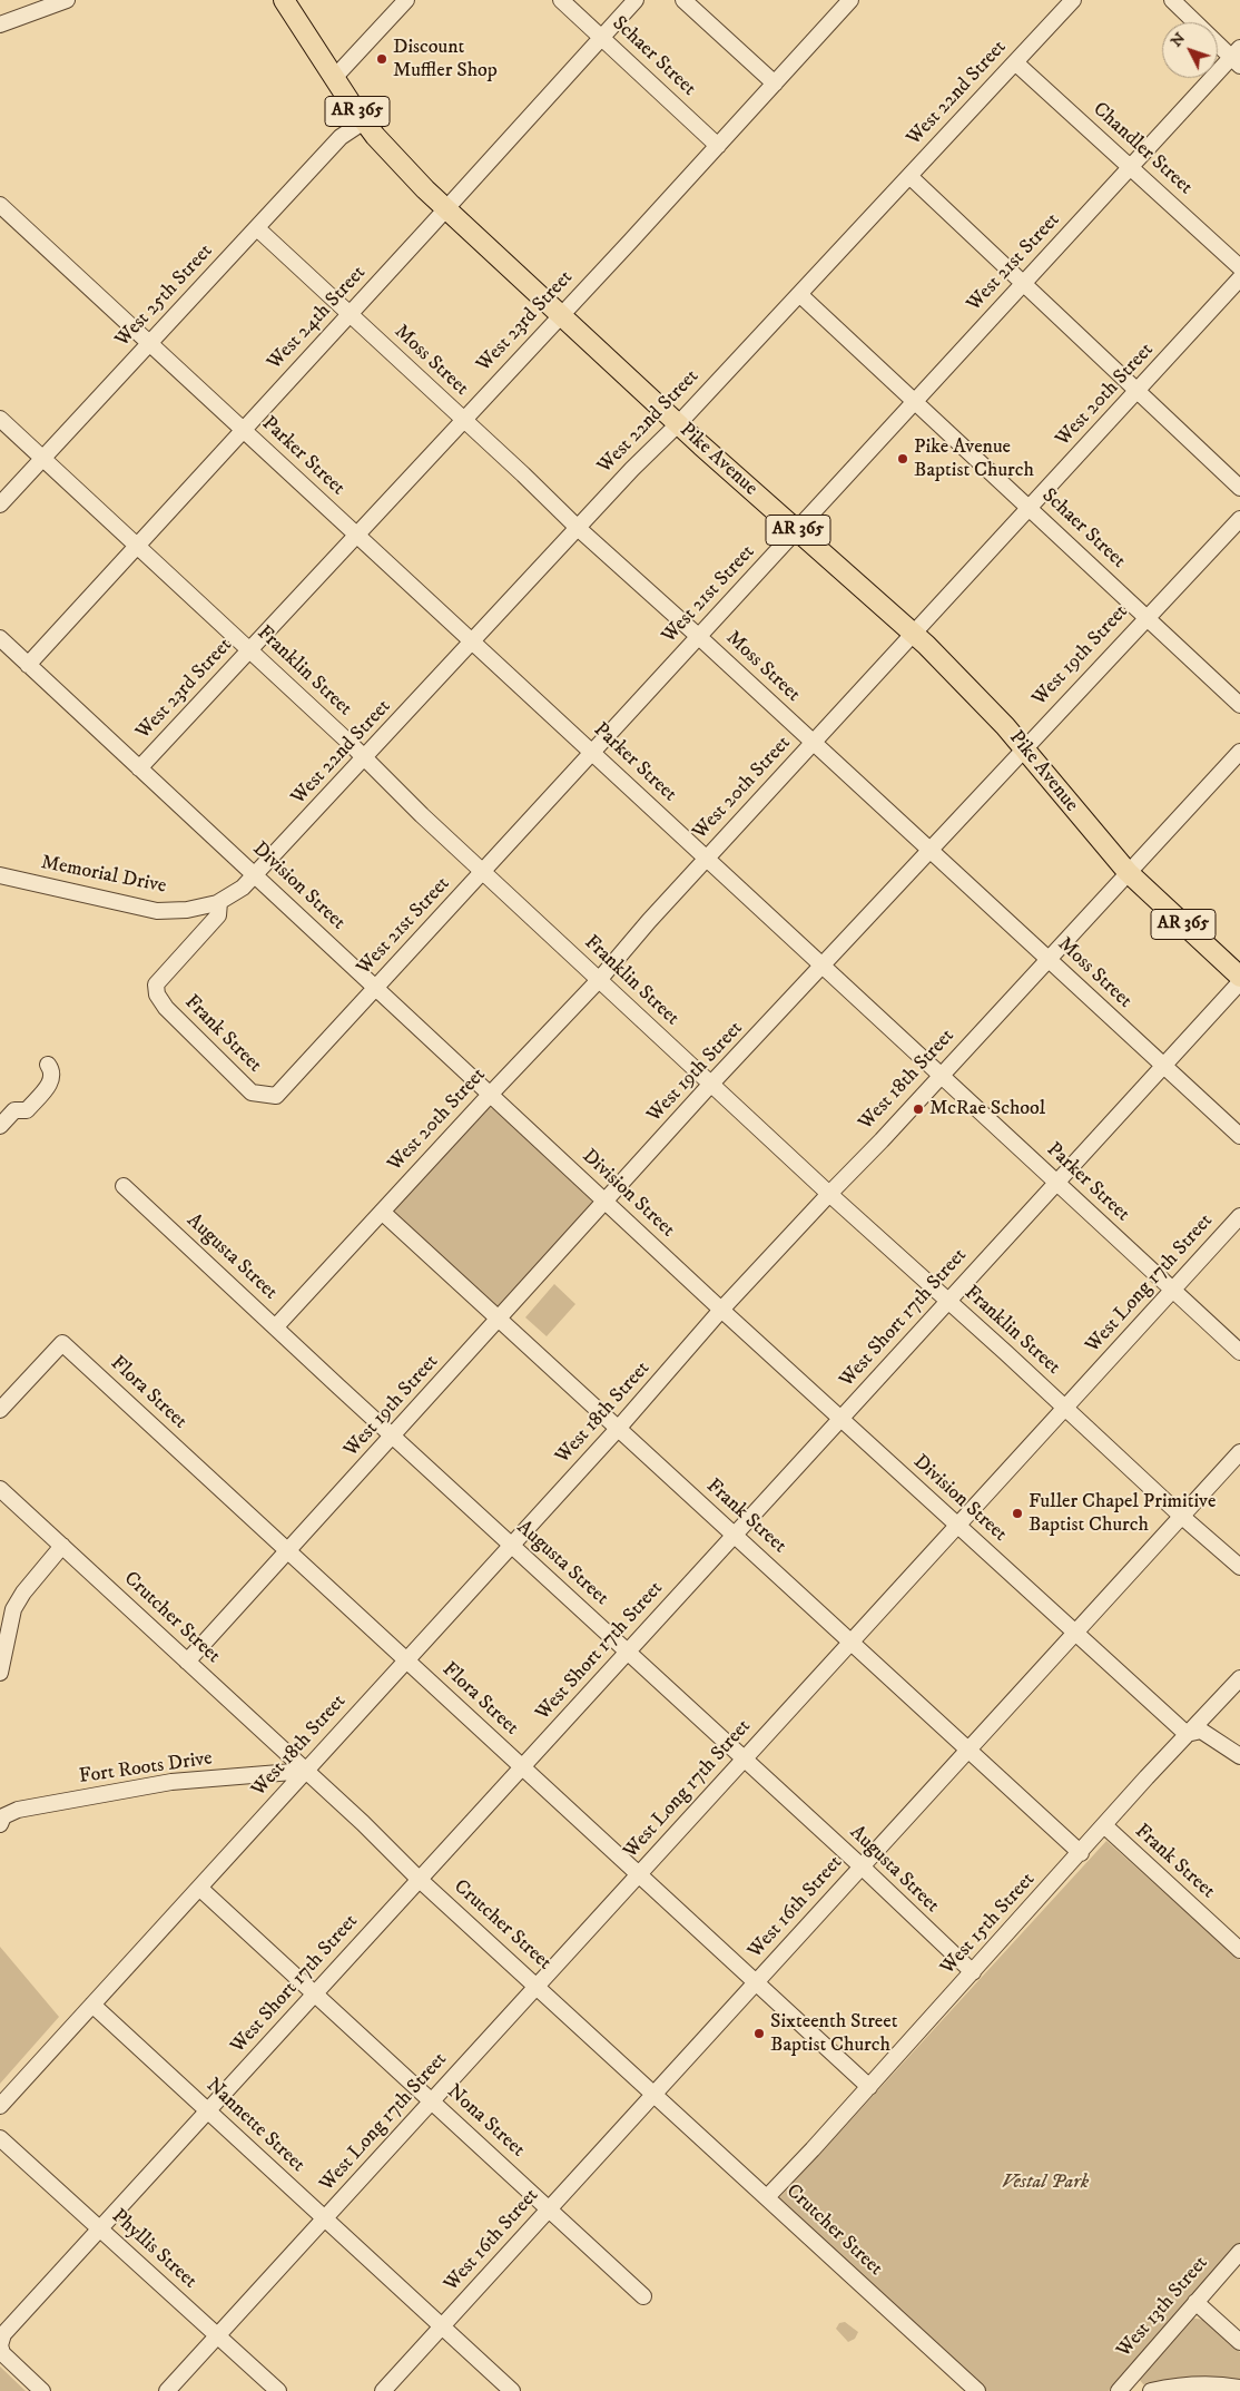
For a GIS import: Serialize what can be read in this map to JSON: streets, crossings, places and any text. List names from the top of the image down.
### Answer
{
  "streets": {
    "main road": ["AR 365", "Pike Avenue"],
    "street": [
      "Schaer Street",
      "West 22nd Street",
      "Chandler Street",
      "West 21st Street",
      "West 25th Street",
      "West 24th Street",
      "West 23rd Street",
      "Moss Street",
      "West 20th Street",
      "Parker Street",
      "West 19th Street",
      "Franklin Street",
      "Memorial Drive",
      "Division Street",
      "Frank Street",
      "West 18th Street",
      "Augusta Street",
      "West Long 17th Street",
      "West Short 17th Street",
      "Flora Street",
      "Crutcher Street",
      "Fort Roots Drive",
      "West 16th Street",
      "West 15th Street",
      "Nona Street",
      "Nannette Street",
      "Phyllis Street",
      "West 13th Street"
    ]
  },
  "crossings": [
    ["Schaer Street", "West 22nd Street"],
    ["Schaer Street", "West 21st Street"],
    ["Schaer Street", "West 24th Street"],
    ["Schaer Street", "West 23rd Street"],
    ["Schaer Street", "West 20th Street"],
    ["Schaer Street", "West 19th Street"],
    ["West 22nd Street", "Chandler Street"],
    ["West 22nd Street", "Moss Street"],
    ["West 22nd Street", "Parker Street"],
    ["West 22nd Street", "Pike Avenue"],
    ["West 22nd Street", "Franklin Street"],
    ["West 22nd Street", "Memorial Drive"],
    ["West 22nd Street", "Division Street"],
    ["Chandler Street", "West 21st Street"],
    ["West 21st Street", "Moss Street"],
    ["West 21st Street", "Parker Street"],
    ["West 21st Street", "Pike Avenue"],
    ["West 21st Street", "Franklin Street"],
    ["West 21st Street", "Division Street"],
    ["West 21st Street", "Frank Street"],
    ["West 25th Street", "Moss Street"],
    ["West 25th Street", "Parker Street"],
    ["West 25th Street", "Pike Avenue"],
    ["West 25th Street", "Franklin Street"],
    ["West 24th Street", "Moss Street"],
    ["West 24th Street", "Parker Street"],
    ["West 24th Street", "Pike Avenue"],
    ["West 24th Street", "Franklin Street"],
    ["West 24th Street", "Division Street"],
    ["West 23rd Street", "Moss Street"],
    ["West 23rd Street", "Parker Street"],
    ["West 23rd Street", "Pike Avenue"],
    ["West 23rd Street", "Franklin Street"],
    ["West 23rd Street", "Division Street"],
    ["Moss Street", "West 20th Street"],
    ["Moss Street", "West 19th Street"],
    ["Moss Street", "West 18th Street"],
    ["Moss Street", "West Short 17th Street"],
    ["West 20th Street", "Parker Street"],
    ["West 20th Street", "Pike Avenue"],
    ["West 20th Street", "Franklin Street"],
    ["West 20th Street", "Division Street"],
    ["West 20th Street", "Frank Street"],
    ["West 20th Street", "Augusta Street"],
    ["Parker Street", "West 19th Street"],
    ["Parker Street", "West 18th Street"],
    ["Parker Street", "West Long 17th Street"],
    ["Parker Street", "West Short 17th Street"],
    ["Pike Avenue", "West 19th Street"],
    ["Pike Avenue", "West 18th Street"],
    ["West 19th Street", "Franklin Street"],
    ["West 19th Street", "Division Street"],
    ["West 19th Street", "Frank Street"],
    ["West 19th Street", "Augusta Street"],
    ["West 19th Street", "Flora Street"],
    ["West 19th Street", "Crutcher Street"],
    ["Franklin Street", "West 18th Street"],
    ["Franklin Street", "West Long 17th Street"],
    ["Franklin Street", "West Short 17th Street"],
    ["Franklin Street", "West 16th Street"],
    ["Memorial Drive", "Division Street"],
    ["Memorial Drive", "Frank Street"],
    ["Division Street", "West 18th Street"],
    ["Division Street", "West Long 17th Street"],
    ["Division Street", "West Short 17th Street"],
    ["Division Street", "West 16th Street"],
    ["Division Street", "West 15th Street"],
    ["Frank Street", "West 18th Street"],
    ["Frank Street", "West Long 17th Street"],
    ["Frank Street", "West Short 17th Street"],
    ["Frank Street", "West 16th Street"],
    ["Frank Street", "West 15th Street"],
    ["West 18th Street", "Augusta Street"],
    ["West 18th Street", "Flora Street"],
    ["West 18th Street", "Crutcher Street"],
    ["West 18th Street", "Fort Roots Drive"],
    ["West 18th Street", "Nona Street"],
    ["West 18th Street", "Nannette Street"],
    ["Augusta Street", "West Long 17th Street"],
    ["Augusta Street", "West Short 17th Street"],
    ["Augusta Street", "West 16th Street"],
    ["Augusta Street", "West 15th Street"],
    ["West Long 17th Street", "Flora Street"],
    ["West Long 17th Street", "Crutcher Street"],
    ["West Long 17th Street", "Nona Street"],
    ["West Long 17th Street", "Nannette Street"],
    ["West Long 17th Street", "Phyllis Street"],
    ["West Short 17th Street", "Flora Street"],
    ["West Short 17th Street", "Crutcher Street"],
    ["West Short 17th Street", "Nona Street"],
    ["West Short 17th Street", "Nannette Street"],
    ["West Short 17th Street", "Phyllis Street"],
    ["Flora Street", "West 16th Street"],
    ["Flora Street", "West 15th Street"],
    ["Crutcher Street", "Fort Roots Drive"],
    ["Crutcher Street", "West 16th Street"],
    ["Crutcher Street", "West 15th Street"],
    ["West 16th Street", "Nona Street"],
    ["West 16th Street", "Nannette Street"]
  ],
  "parks": ["Vestal Park"],
  "places": [
    "Discount Muffler Shop",
    "Pike Avenue Baptist Church",
    "McRae School",
    "Fuller Chapel Primitive Baptist Church",
    "Sixteenth Street Baptist Church"
  ],
  "north": "top left"
}
